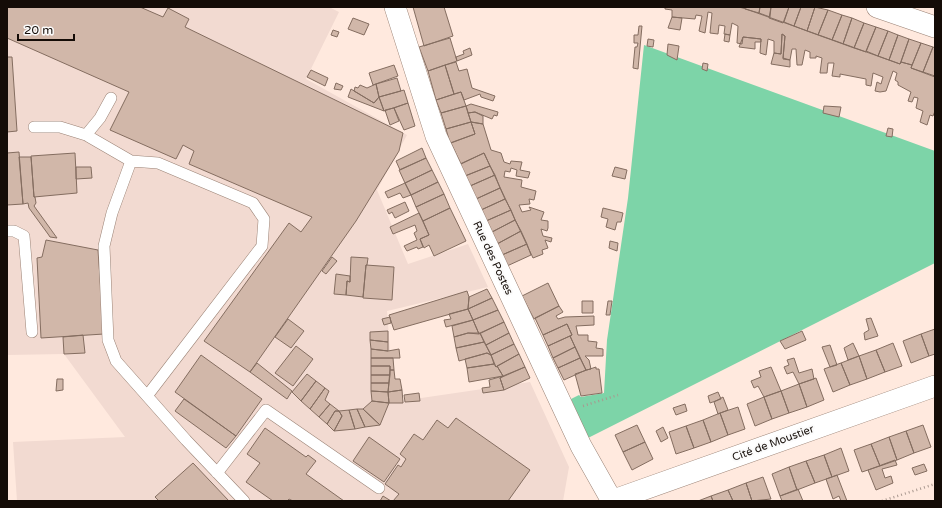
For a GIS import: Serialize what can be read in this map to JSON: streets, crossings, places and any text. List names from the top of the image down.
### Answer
{
  "streets": {
    "street": ["Rue des Postes", "Cité de Moustier"]
  },
  "crossings": [
    ["Rue des Postes", "Cité de Moustier"]
  ],
  "scale_bar": "20 m"
}
